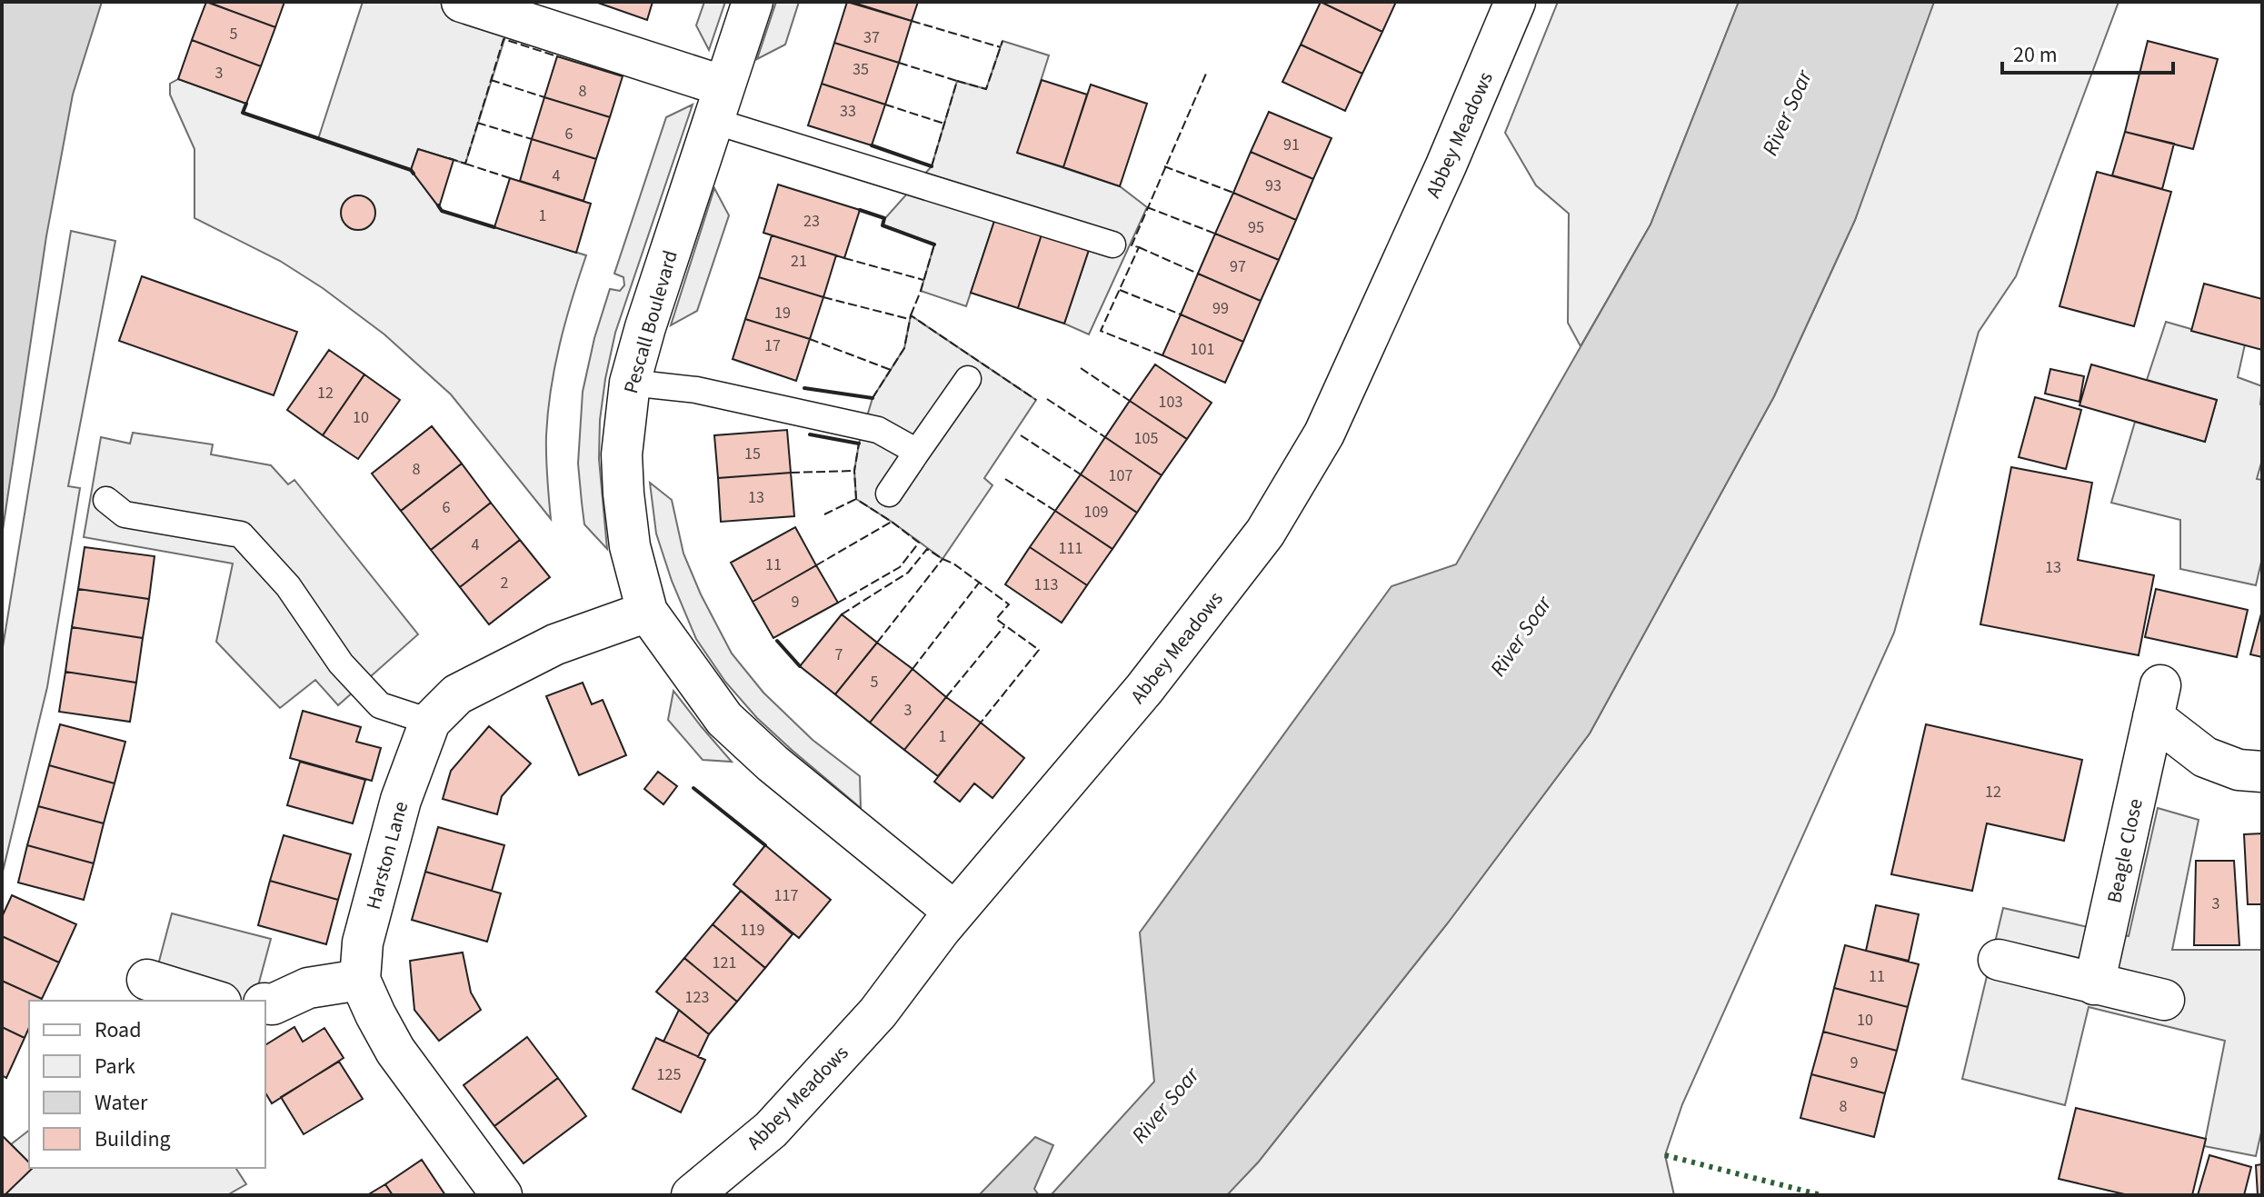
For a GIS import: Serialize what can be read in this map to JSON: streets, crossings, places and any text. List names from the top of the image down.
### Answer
{
  "streets": {
    "street": [
      "Abbey Meadows",
      "Pescall Boulevard",
      "Beagle Close",
      "Harston Lane"
    ]
  },
  "crossings": [
    ["Abbey Meadows", "Pescall Boulevard"],
    ["Pescall Boulevard", "Harston Lane"]
  ],
  "water": ["River Soar"],
  "house_numbers": [
    "5",
    "37",
    "35",
    "3",
    "8",
    "33",
    "6",
    "91",
    "4",
    "93",
    "1",
    "23",
    "95",
    "21",
    "97",
    "99",
    "19",
    "17",
    "101",
    "12",
    "103",
    "10",
    "105",
    "15",
    "8",
    "107",
    "13",
    "6",
    "109",
    "4",
    "111",
    "11",
    "13",
    "2",
    "113",
    "9",
    "7",
    "5",
    "3",
    "1",
    "12",
    "117",
    "3",
    "119",
    "121",
    "11",
    "123",
    "10",
    "9",
    "125",
    "8"
  ],
  "legend": [
    "Road",
    "Park",
    "Water",
    "Building"
  ],
  "scale_bar": "20 m"
}
